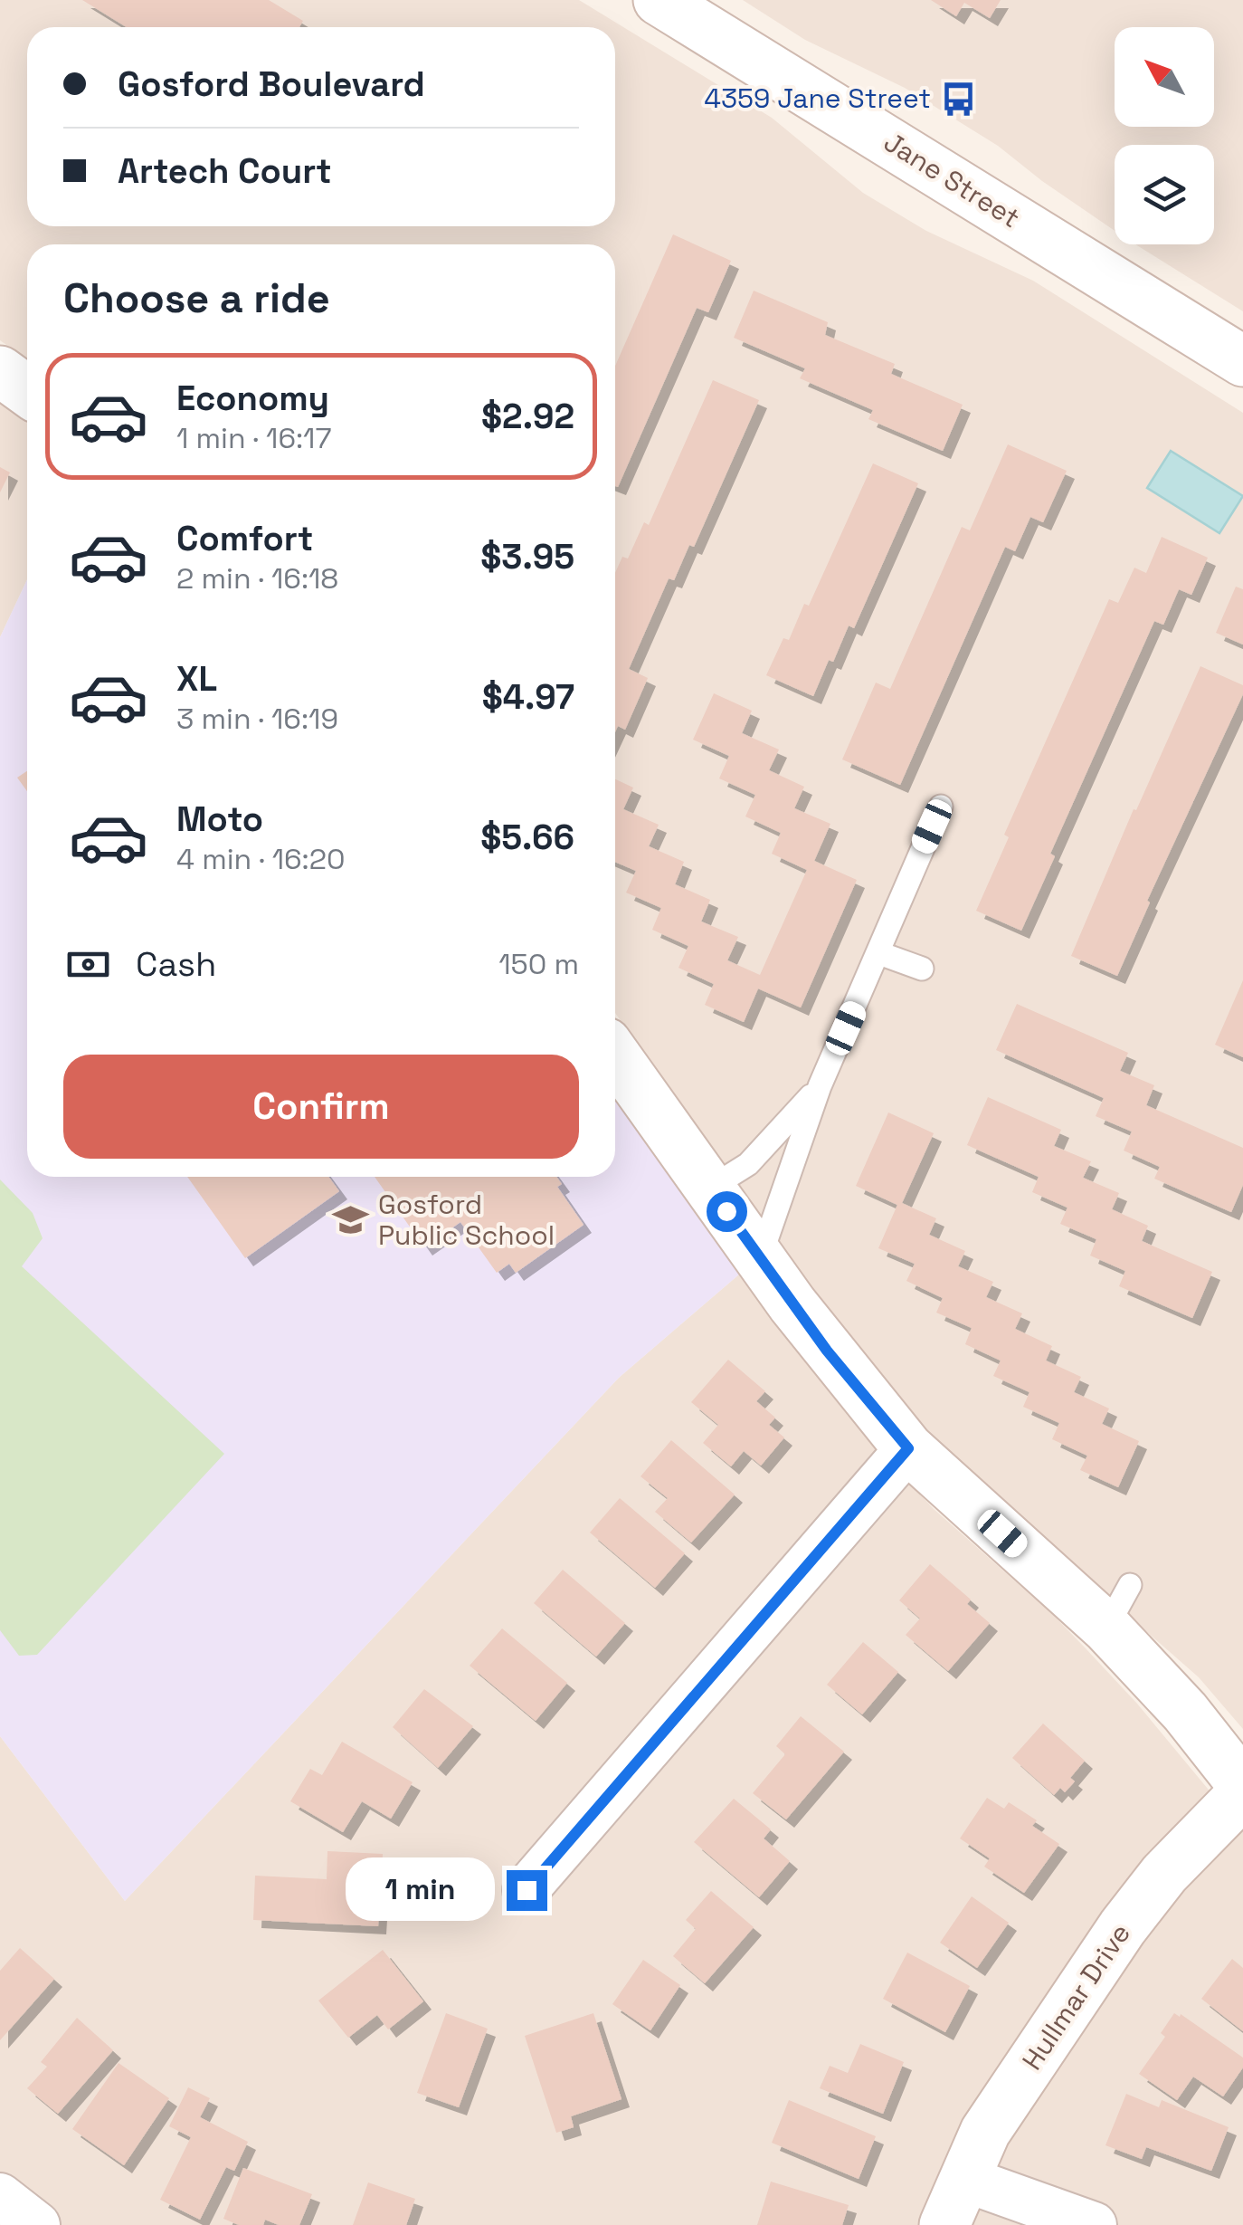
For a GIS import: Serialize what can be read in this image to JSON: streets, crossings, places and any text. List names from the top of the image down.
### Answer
{
  "streets": {
    "street": ["Jane Street", "Hullmar Drive"]
  },
  "places": {
    "bus stop": ["4359 Jane Street"],
    "school or university": ["Gosford Public School"]
  },
  "north": "top left",
  "page": {
    "banner": ["Gosford Boulevard", "Artech Court"],
    "heading": "Choose a ride",
    "list": [
      {
        "name": "Economy",
        "note": "1 min · 16:17",
        "value": "$2.92"
      },
      {
        "name": "Comfort",
        "note": "2 min · 16:18",
        "value": "$3.95"
      },
      {
        "name": "XL",
        "note": "3 min · 16:19",
        "value": "$4.97"
      },
      {
        "name": "Moto",
        "note": "4 min · 16:20",
        "value": "$5.66"
      }
    ],
    "pay": ["Cash", "150 m"],
    "buttons": "Confirm",
    "bubble": "1 min"
  }
}
